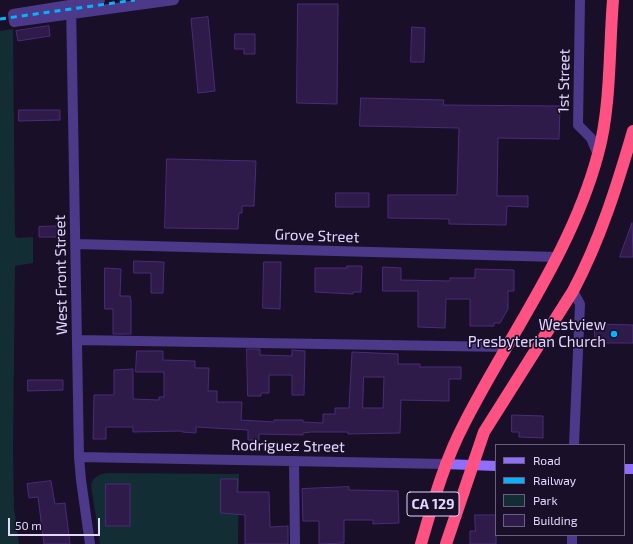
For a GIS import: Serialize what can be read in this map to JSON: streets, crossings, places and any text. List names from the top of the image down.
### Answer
{
  "streets": {
    "highway": ["CA 129"],
    "street": [
      "1st Street",
      "Grove Street",
      "West Front Street",
      "Rodriguez Street"
    ]
  },
  "crossings": [
    ["1st Street", "CA 129"],
    ["Grove Street", "West Front Street"],
    ["Grove Street", "CA 129"],
    ["West Front Street", "Rodriguez Street"],
    ["Rodriguez Street", "CA 129"]
  ],
  "places": ["Westview Presbyterian Church"],
  "legend": [
    "Road",
    "Railway",
    "Park",
    "Building"
  ],
  "scale_bar": "50 m"
}
